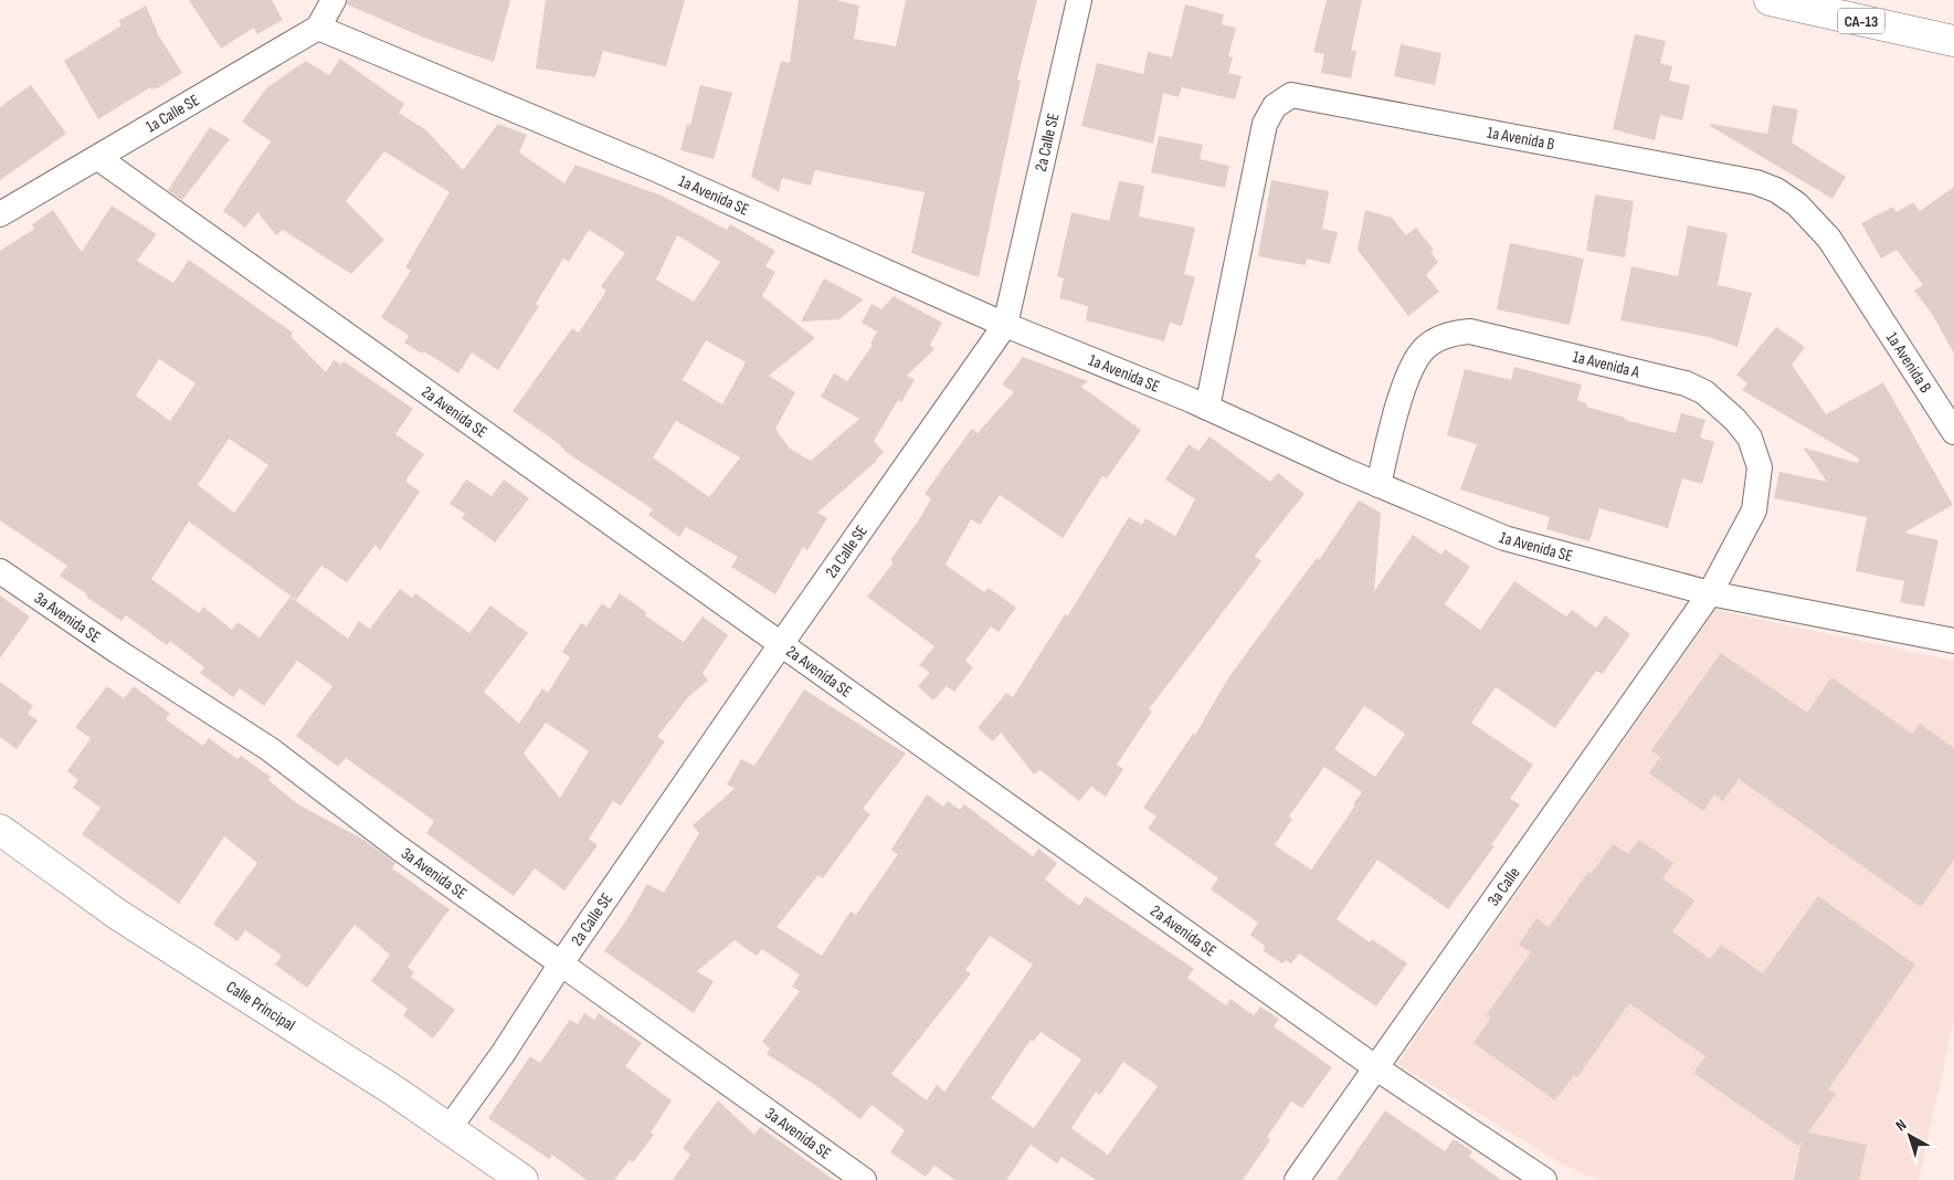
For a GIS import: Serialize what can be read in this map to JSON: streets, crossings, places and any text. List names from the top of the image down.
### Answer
{
  "streets": {
    "main road": ["CA-13", "Calle Principal"],
    "street": [
      "1a Calle SE",
      "1a Avenida B",
      "2a Calle SE",
      "1a Avenida SE",
      "1a Avenida A",
      "2a Avenida SE",
      "3a Avenida SE",
      "3a Calle"
    ]
  },
  "crossings": [
    ["1a Calle SE", "1a Avenida SE"],
    ["1a Calle SE", "2a Avenida SE"],
    ["1a Avenida B", "1a Avenida SE"],
    ["2a Calle SE", "1a Avenida SE"],
    ["2a Calle SE", "2a Avenida SE"],
    ["2a Calle SE", "3a Avenida SE"],
    ["2a Calle SE", "Calle Principal"],
    ["1a Avenida SE", "1a Avenida A"],
    ["1a Avenida SE", "3a Calle"],
    ["1a Avenida A", "3a Calle"],
    ["2a Avenida SE", "3a Calle"]
  ],
  "north": "top left"
}
